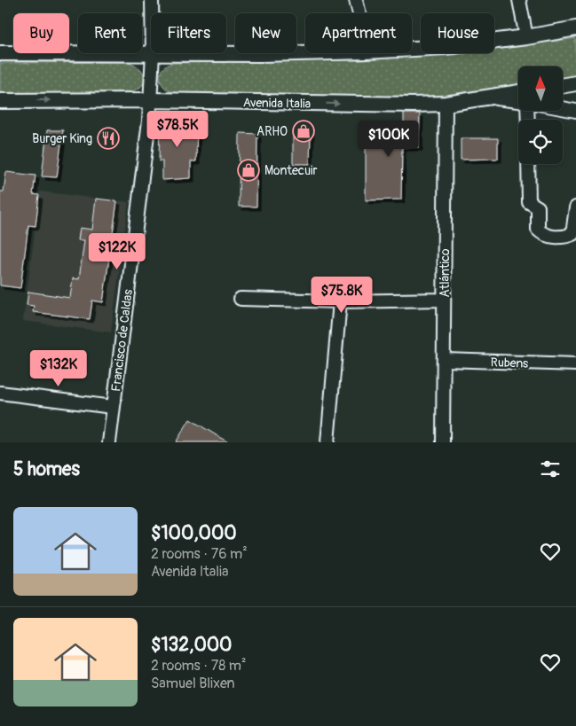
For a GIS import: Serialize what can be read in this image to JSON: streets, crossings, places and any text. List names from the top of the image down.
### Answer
{
  "streets": {
    "main road": ["Avenida Italia"],
    "street": ["Atlántico", "Francisco de Caldas", "Rubens"]
  },
  "crossings": [
    ["Avenida Italia", "Atlántico"],
    ["Avenida Italia", "Francisco de Caldas"],
    ["Atlántico", "Rubens"]
  ],
  "places": {
    "shop": ["ARHO", "Montecuir"],
    "restaurant": ["Burger King"]
  },
  "north": "top",
  "page": {
    "chip": [
      "Buy",
      "Rent",
      "Filters",
      "New",
      "Apartment",
      "House"
    ],
    "price": [
      "$78.5K",
      "$100K",
      "$122K",
      "$75.8K",
      "$132K"
    ],
    "heading": "5 homes",
    "list": [
      {
        "name": "$100,000",
        "note": "2 rooms · 76 m² · Avenida Italia"
      },
      {
        "name": "$132,000",
        "note": "2 rooms · 78 m² · Samuel Blixen"
      }
    ]
  }
}
